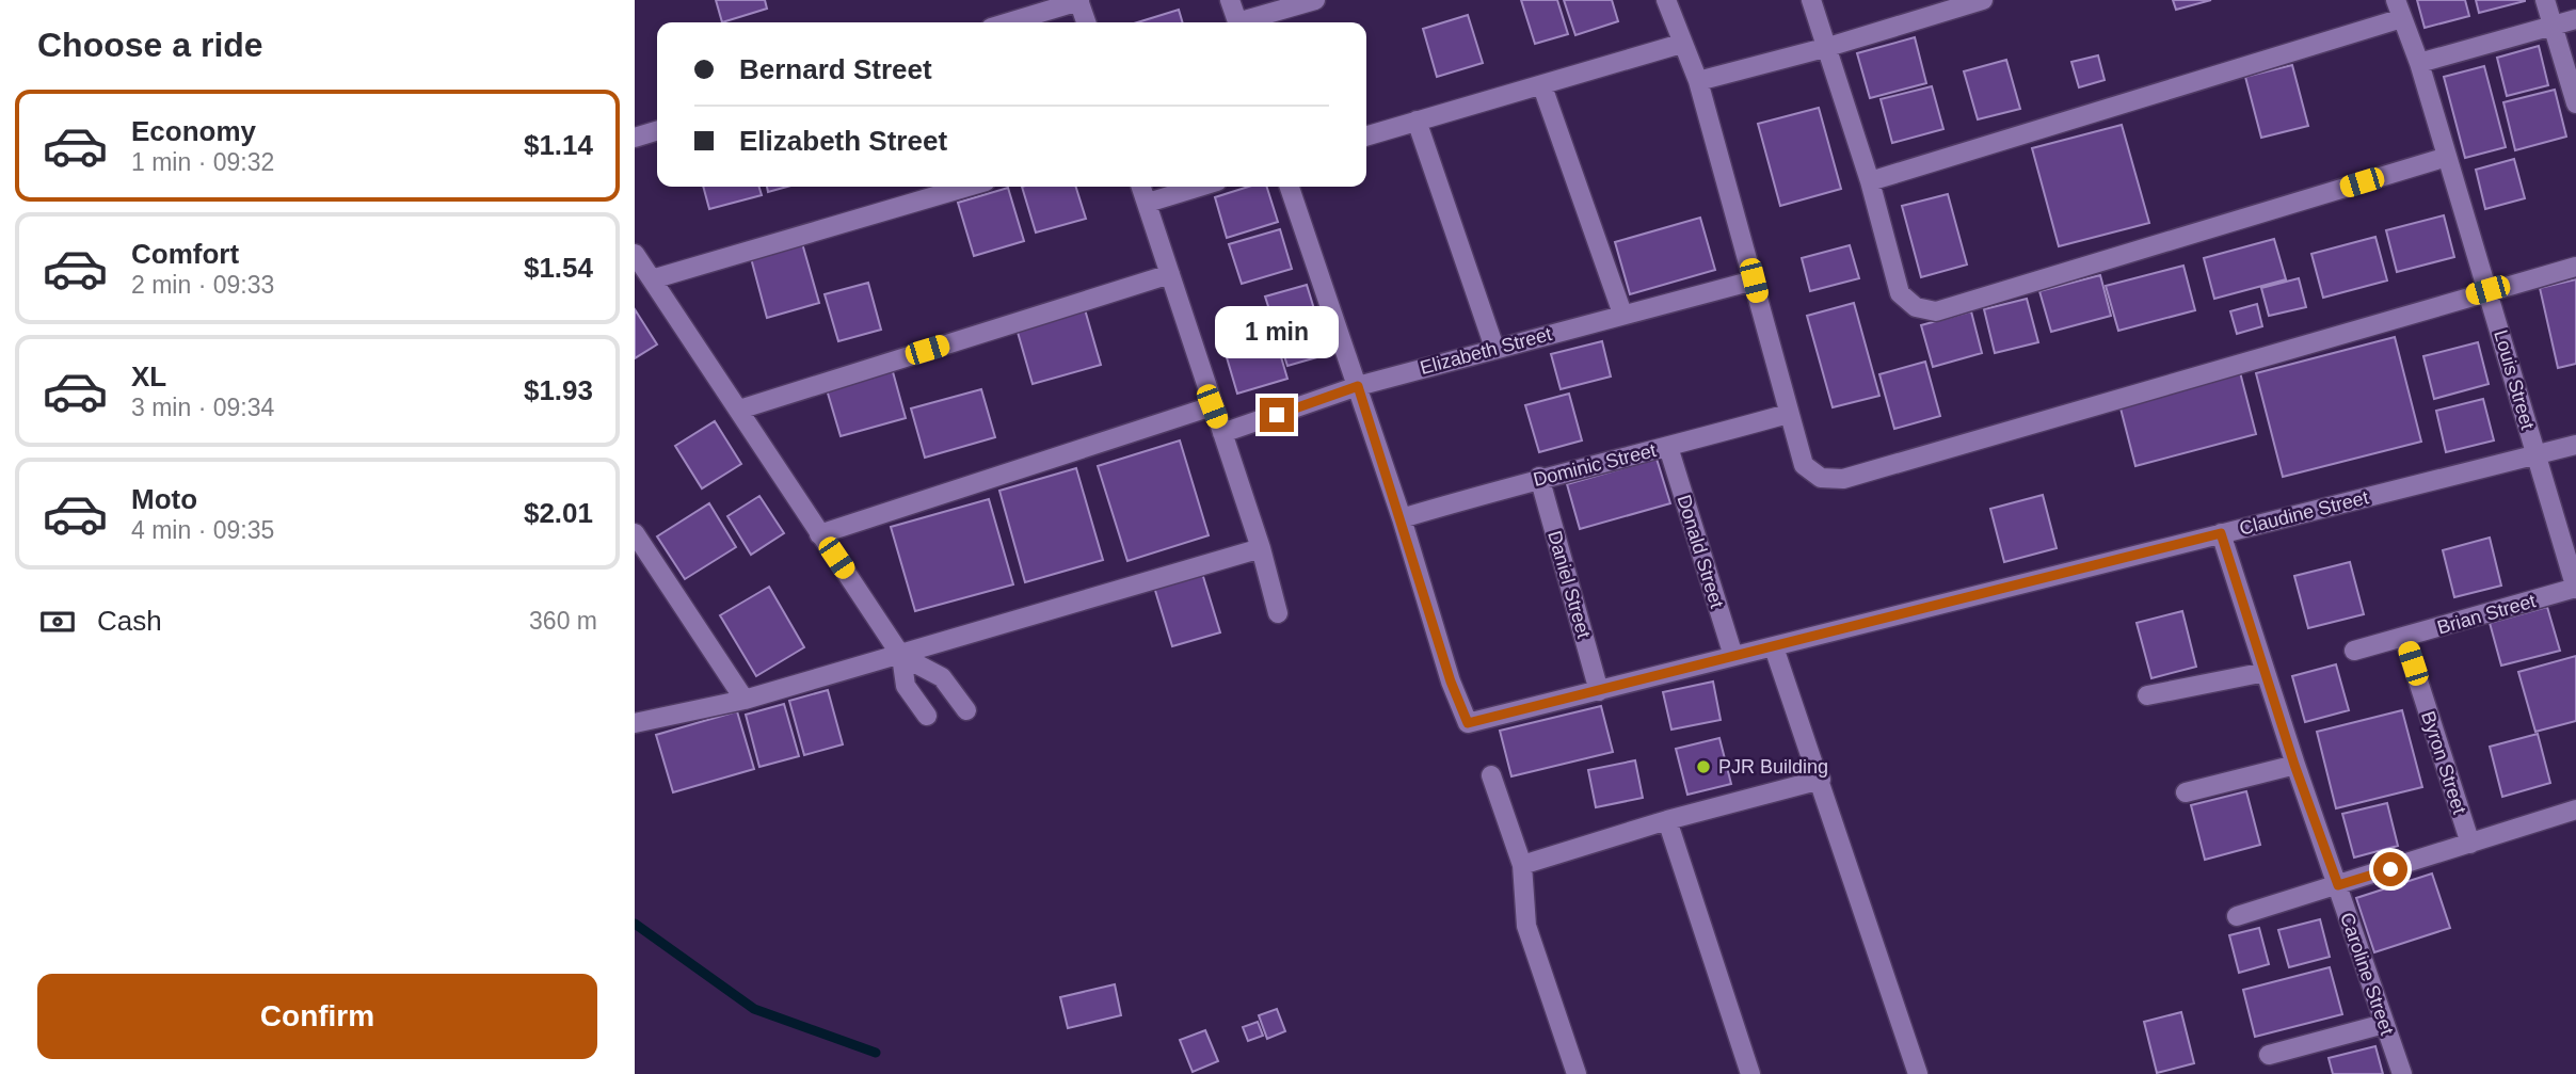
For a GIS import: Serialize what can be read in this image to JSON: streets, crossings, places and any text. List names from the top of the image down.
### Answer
{
  "streets": {
    "street": [
      "Elizabeth Street",
      "Louis Street",
      "Dominic Street",
      "Claudine Street",
      "Donald Street",
      "Daniel Street",
      "Brian Street",
      "Byron Street",
      "Caroline Street"
    ]
  },
  "crossings": [
    ["Louis Street", "Claudine Street"],
    ["Louis Street", "Brian Street"],
    ["Dominic Street", "Claudine Street"],
    ["Dominic Street", "Donald Street"],
    ["Dominic Street", "Daniel Street"],
    ["Claudine Street", "Donald Street"],
    ["Claudine Street", "Daniel Street"],
    ["Claudine Street", "Caroline Street"],
    ["Brian Street", "Byron Street"]
  ],
  "places": ["PJR Building"],
  "page": {
    "heading": "Choose a ride",
    "banner": ["Bernard Street", "Elizabeth Street"],
    "list": [
      {
        "name": "Economy",
        "note": "1 min · 09:32",
        "value": "$1.14"
      },
      {
        "name": "Comfort",
        "note": "2 min · 09:33",
        "value": "$1.54"
      },
      {
        "name": "XL",
        "note": "3 min · 09:34",
        "value": "$1.93"
      },
      {
        "name": "Moto",
        "note": "4 min · 09:35",
        "value": "$2.01"
      }
    ],
    "bubble": "1 min",
    "pay": ["Cash", "360 m"],
    "buttons": "Confirm"
  }
}
